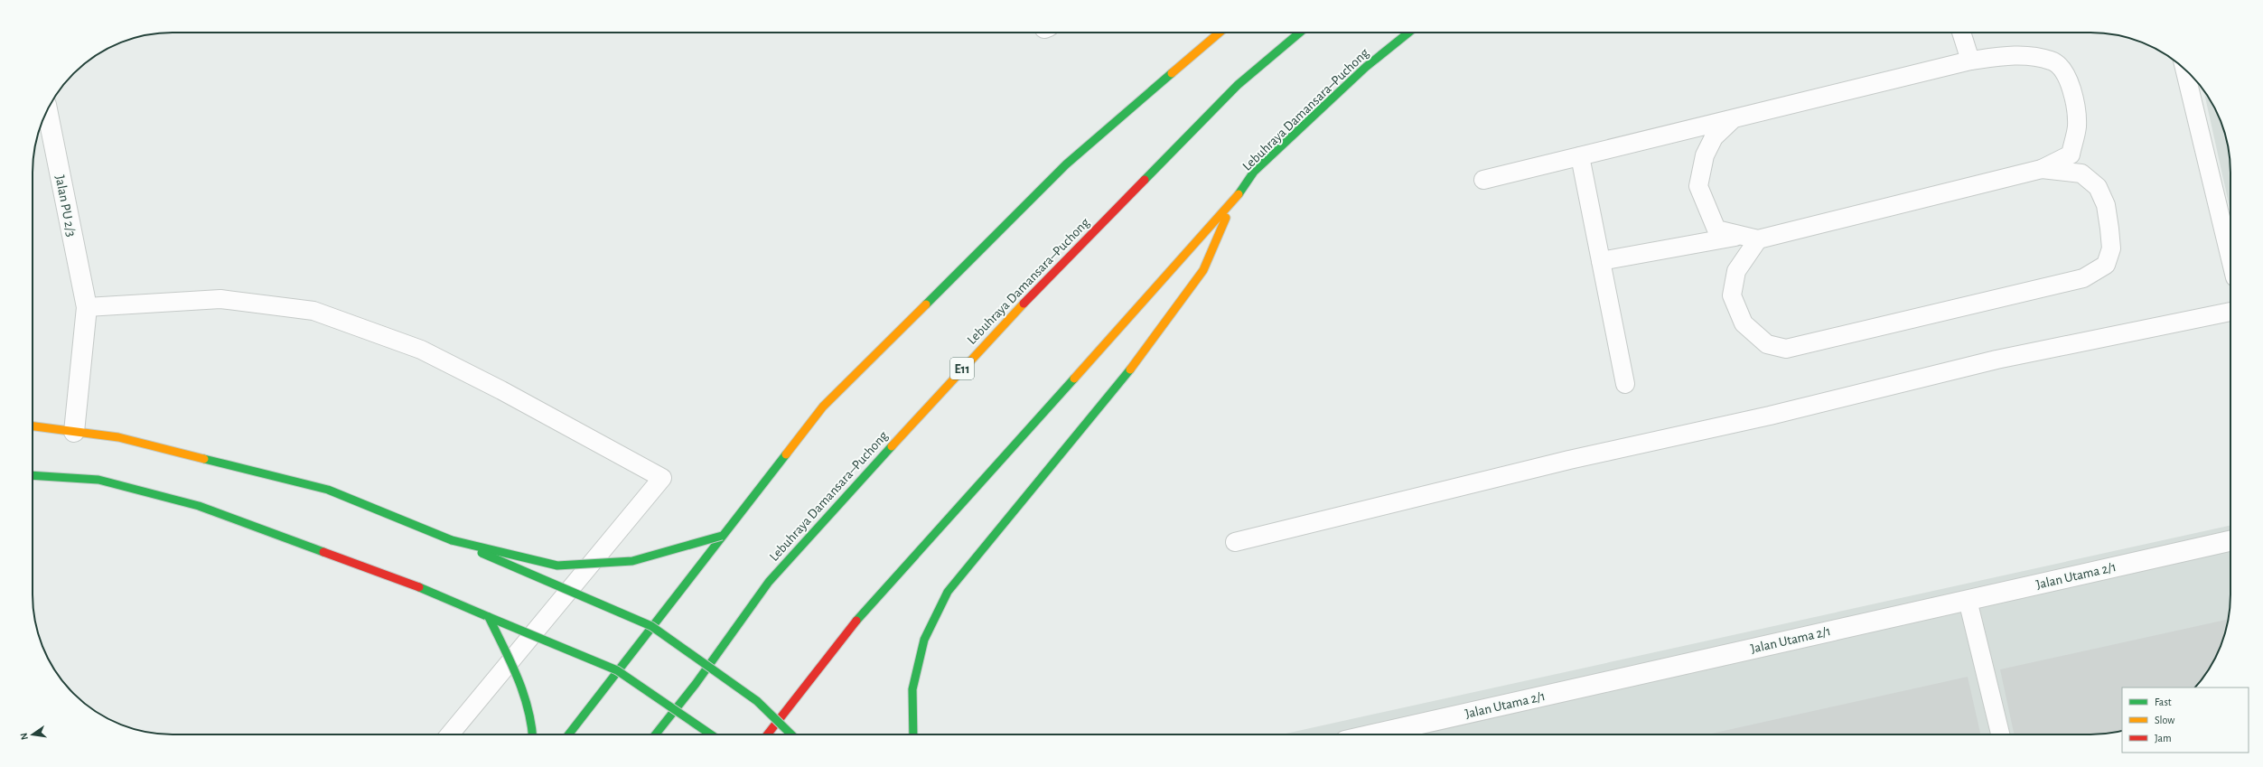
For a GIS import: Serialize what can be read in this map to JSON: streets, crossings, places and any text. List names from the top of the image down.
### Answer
{
  "streets": {
    "main road": ["Lebuhraya Damansara–Puchong", "E11"],
    "street": ["Jalan PU 2/3", "Jalan Utama 2/1"]
  },
  "legend": ["Fast", "Slow", "Jam"],
  "north": "left"
}
